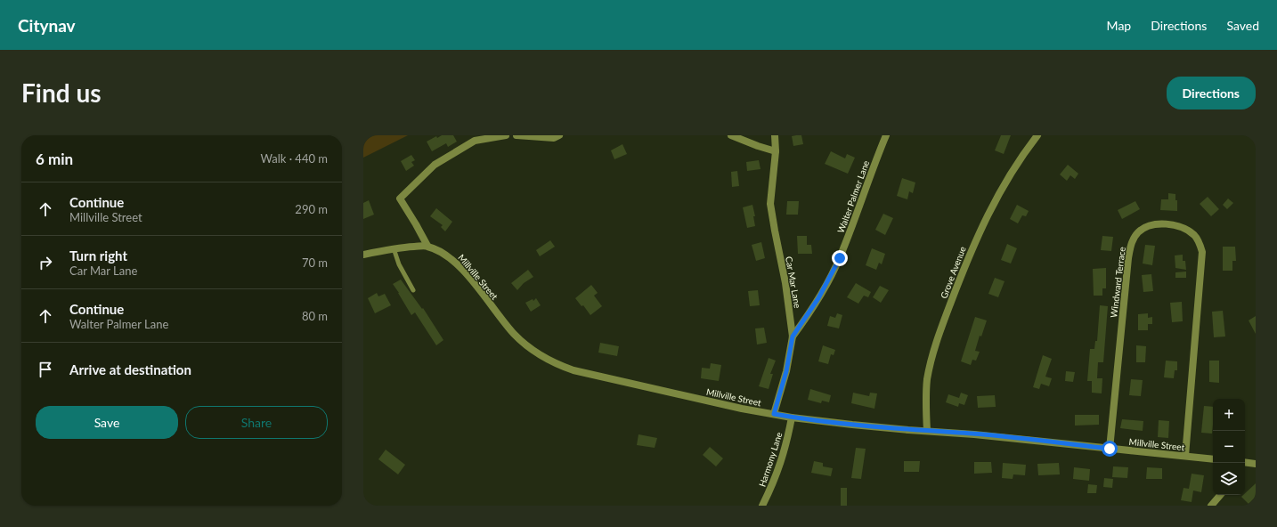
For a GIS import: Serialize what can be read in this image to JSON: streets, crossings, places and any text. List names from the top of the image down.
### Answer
{
  "streets": {
    "street": [
      "Walter Palmer Lane",
      "Grove Avenue",
      "Millville Street",
      "Car Mar Lane",
      "Windward Terrace",
      "Harmony Lane"
    ]
  },
  "crossings": [
    ["Walter Palmer Lane", "Car Mar Lane"],
    ["Grove Avenue", "Millville Street"],
    ["Millville Street", "Car Mar Lane"],
    ["Millville Street", "Windward Terrace"],
    ["Millville Street", "Harmony Lane"]
  ],
  "page": {
    "header": "Citynav",
    "nav": ["Map", "Directions", "Saved"],
    "buttons": [
      "Directions",
      ["Save", "Share"]
    ],
    "title": "Find us",
    "heading": ["6 min", "Walk · 440 m"],
    "list": [
      ["Continue", "Millville Street", "290 m"],
      ["Turn right", "Car Mar Lane", "70 m"],
      ["Continue", "Walter Palmer Lane", "80 m"],
      "Arrive at destination"
    ],
    "map_buttons": ["+", "−"]
  }
}
